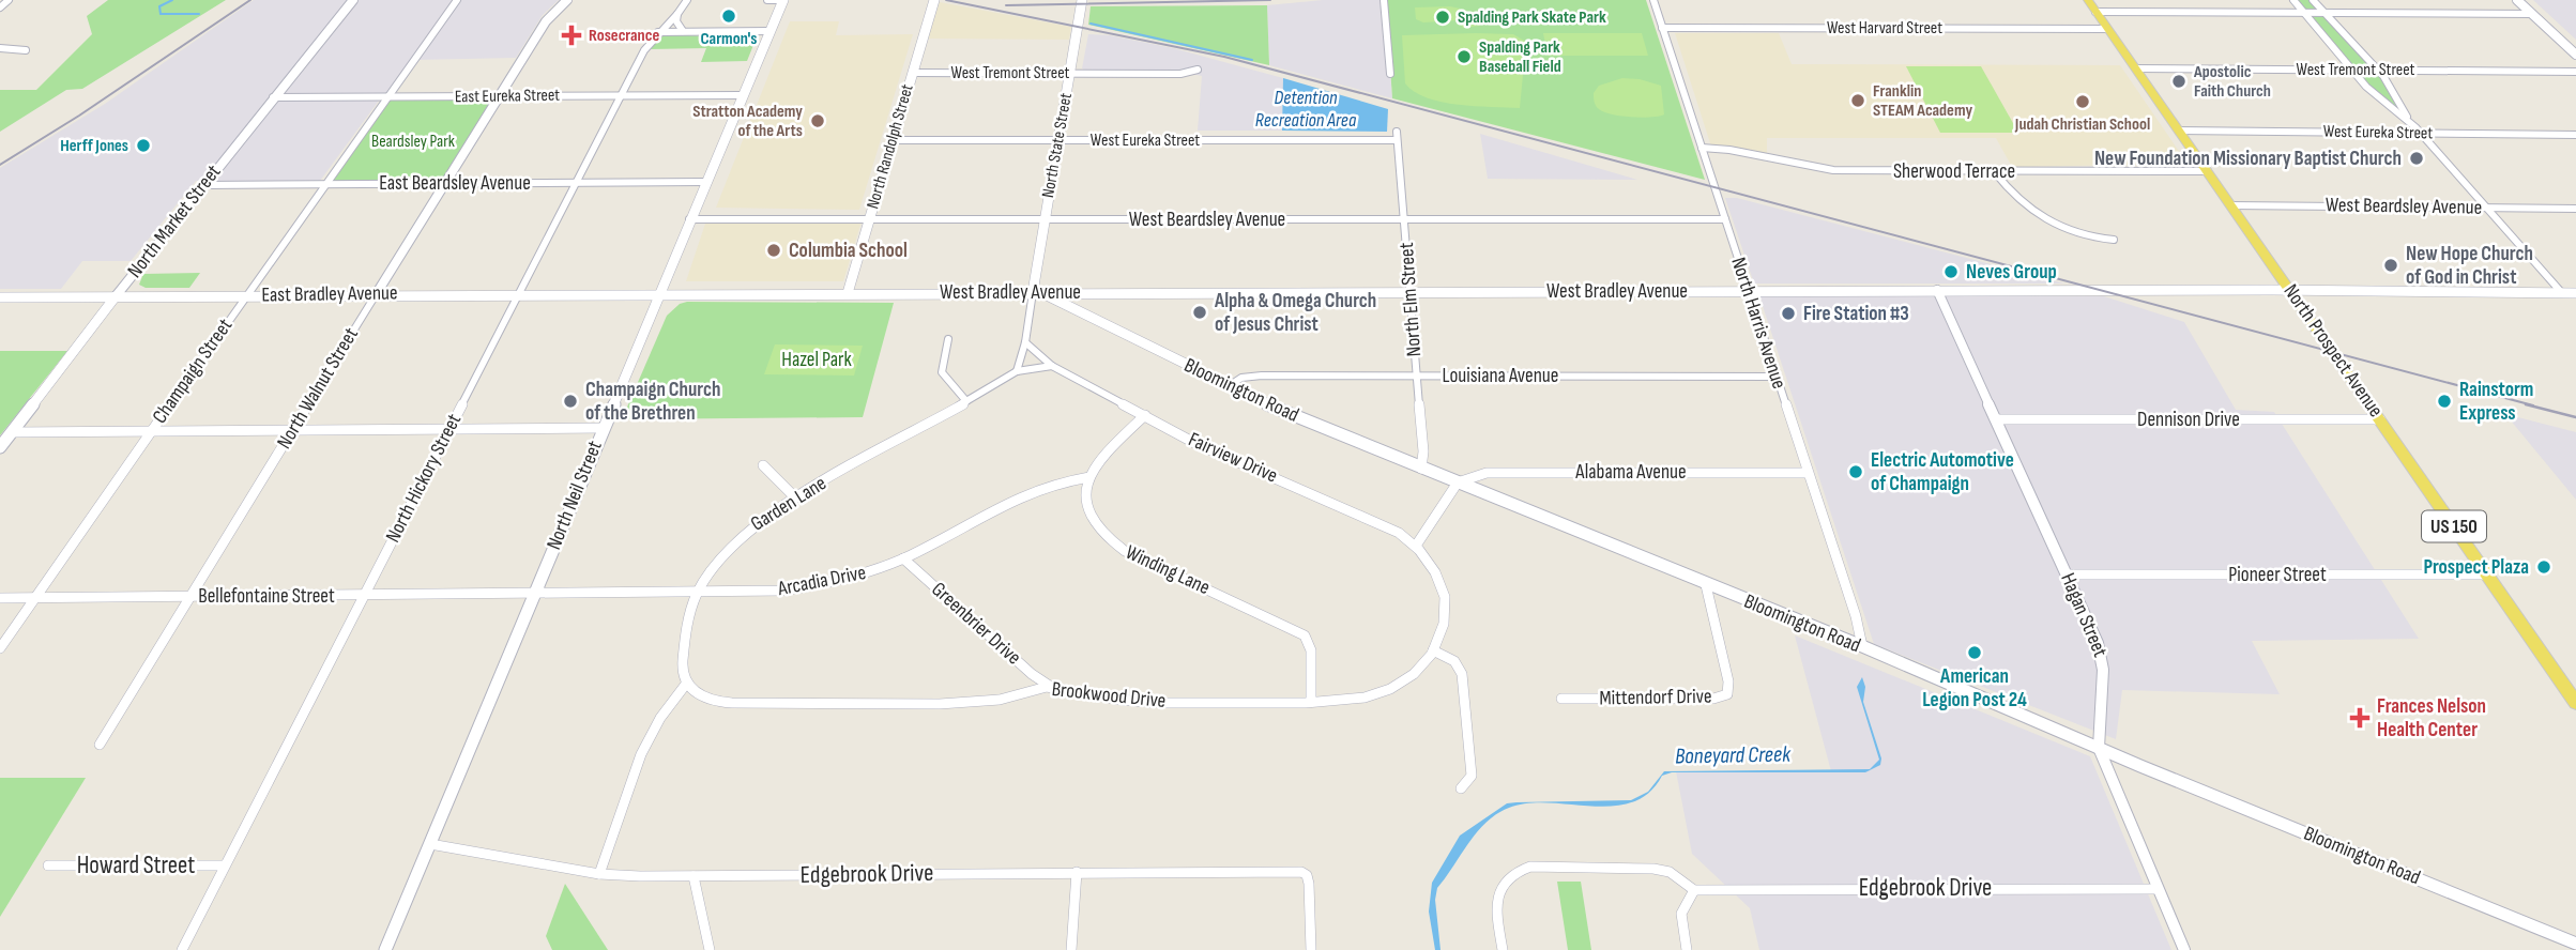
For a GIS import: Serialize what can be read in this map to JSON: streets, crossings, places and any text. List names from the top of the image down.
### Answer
{
  "streets": {
    "main road": [
      "North State Street",
      "North Randolph Street",
      "North Market Street",
      "West Bradley Avenue",
      "East Bradley Avenue",
      "North Prospect Avenue",
      "Bloomington Road",
      "North Neil Street",
      "US 150"
    ],
    "street": [
      "West Harvard Street",
      "West Tremont Street",
      "East Eureka Street",
      "West Eureka Street",
      "Sherwood Terrace",
      "East Beardsley Avenue",
      "West Beardsley Avenue",
      "North Elm Street",
      "North Harris Avenue",
      "Champaign Street",
      "Louisiana Avenue",
      "North Walnut Street",
      "Dennison Drive",
      "Fairview Drive",
      "Alabama Avenue",
      "North Hickory Street",
      "Garden Lane",
      "Winding Lane",
      "Pioneer Street",
      "Arcadia Drive",
      "Bellefontaine Street",
      "Hagan Street",
      "Greenbrier Drive",
      "Brookwood Drive",
      "Mittendorf Drive",
      "Howard Street",
      "Edgebrook Drive"
    ]
  },
  "crossings": [
    ["West Harvard Street", "North Harris Avenue"],
    ["West Harvard Street", "North Prospect Avenue"],
    ["West Tremont Street", "North State Street"],
    ["West Tremont Street", "North Randolph Street"],
    ["West Tremont Street", "North Prospect Avenue"],
    ["East Eureka Street", "North Market Street"],
    ["East Eureka Street", "Champaign Street"],
    ["East Eureka Street", "North Walnut Street"],
    ["East Eureka Street", "North Hickory Street"],
    ["East Eureka Street", "North Neil Street"],
    ["West Eureka Street", "North State Street"],
    ["West Eureka Street", "North Randolph Street"],
    ["West Eureka Street", "North Elm Street"],
    ["West Eureka Street", "North Prospect Avenue"],
    ["North State Street", "West Beardsley Avenue"],
    ["North State Street", "West Bradley Avenue"],
    ["North State Street", "Bloomington Road"],
    ["North Randolph Street", "West Beardsley Avenue"],
    ["North Randolph Street", "West Bradley Avenue"],
    ["Sherwood Terrace", "North Harris Avenue"],
    ["Sherwood Terrace", "North Prospect Avenue"],
    ["East Beardsley Avenue", "North Market Street"],
    ["East Beardsley Avenue", "Champaign Street"],
    ["East Beardsley Avenue", "North Walnut Street"],
    ["East Beardsley Avenue", "North Hickory Street"],
    ["East Beardsley Avenue", "North Neil Street"],
    ["West Beardsley Avenue", "North Elm Street"],
    ["West Beardsley Avenue", "North Harris Avenue"],
    ["West Beardsley Avenue", "North Prospect Avenue"],
    ["West Beardsley Avenue", "North Neil Street"],
    ["North Market Street", "East Bradley Avenue"],
    ["West Bradley Avenue", "East Bradley Avenue"],
    ["West Bradley Avenue", "North Elm Street"],
    ["West Bradley Avenue", "North Harris Avenue"],
    ["West Bradley Avenue", "North Prospect Avenue"],
    ["West Bradley Avenue", "Bloomington Road"],
    ["West Bradley Avenue", "North Neil Street"],
    ["West Bradley Avenue", "Hagan Street"],
    ["East Bradley Avenue", "Champaign Street"],
    ["East Bradley Avenue", "North Walnut Street"],
    ["East Bradley Avenue", "North Hickory Street"],
    ["East Bradley Avenue", "North Neil Street"],
    ["North Elm Street", "Louisiana Avenue"],
    ["North Elm Street", "Bloomington Road"],
    ["North Harris Avenue", "Louisiana Avenue"],
    ["North Harris Avenue", "Bloomington Road"],
    ["North Harris Avenue", "Alabama Avenue"],
    ["North Prospect Avenue", "Dennison Drive"],
    ["North Prospect Avenue", "Pioneer Street"],
    ["Champaign Street", "Bellefontaine Street"],
    ["Louisiana Avenue", "Bloomington Road"],
    ["North Walnut Street", "Bellefontaine Street"],
    ["Bloomington Road", "Alabama Avenue"],
    ["Bloomington Road", "Hagan Street"],
    ["Bloomington Road", "Mittendorf Drive"],
    ["Dennison Drive", "Hagan Street"],
    ["North Hickory Street", "Bellefontaine Street"],
    ["North Hickory Street", "Howard Street"],
    ["North Neil Street", "Arcadia Drive"],
    ["North Neil Street", "Bellefontaine Street"],
    ["North Neil Street", "Edgebrook Drive"],
    ["Garden Lane", "Arcadia Drive"],
    ["Garden Lane", "Brookwood Drive"],
    ["Winding Lane", "Arcadia Drive"],
    ["Winding Lane", "Brookwood Drive"],
    ["Pioneer Street", "Hagan Street"],
    ["Arcadia Drive", "Bellefontaine Street"],
    ["Arcadia Drive", "Greenbrier Drive"],
    ["Hagan Street", "Edgebrook Drive"],
    ["Greenbrier Drive", "Brookwood Drive"]
  ],
  "water": ["Detention Recreation Area", "Boneyard Creek"],
  "parks": ["Beardsley Park", "Hazel Park"],
  "places": {
    "other": [
      "Carmon's",
      "Spalding Park Skate Park",
      "Spalding Park Baseball Field",
      "Apostolic Faith Church",
      "Franklin STEAM Academy",
      "Judah Christian School",
      "Stratton Academy of the Arts",
      "Herff Jones",
      "New Foundation Missionary Baptist Church",
      "Columbia School",
      "New Hope Church of God in Christ",
      "Neves Group",
      "Alpha & Omega Church of Jesus Christ",
      "Fire Station #3",
      "Champaign Church of the Brethren",
      "Rainstorm Express",
      "Electric Automotive of Champaign",
      "Prospect Plaza",
      "American Legion Post 24"
    ],
    "health": ["Rosecrance", "Frances Nelson Health Center"]
  }
}
